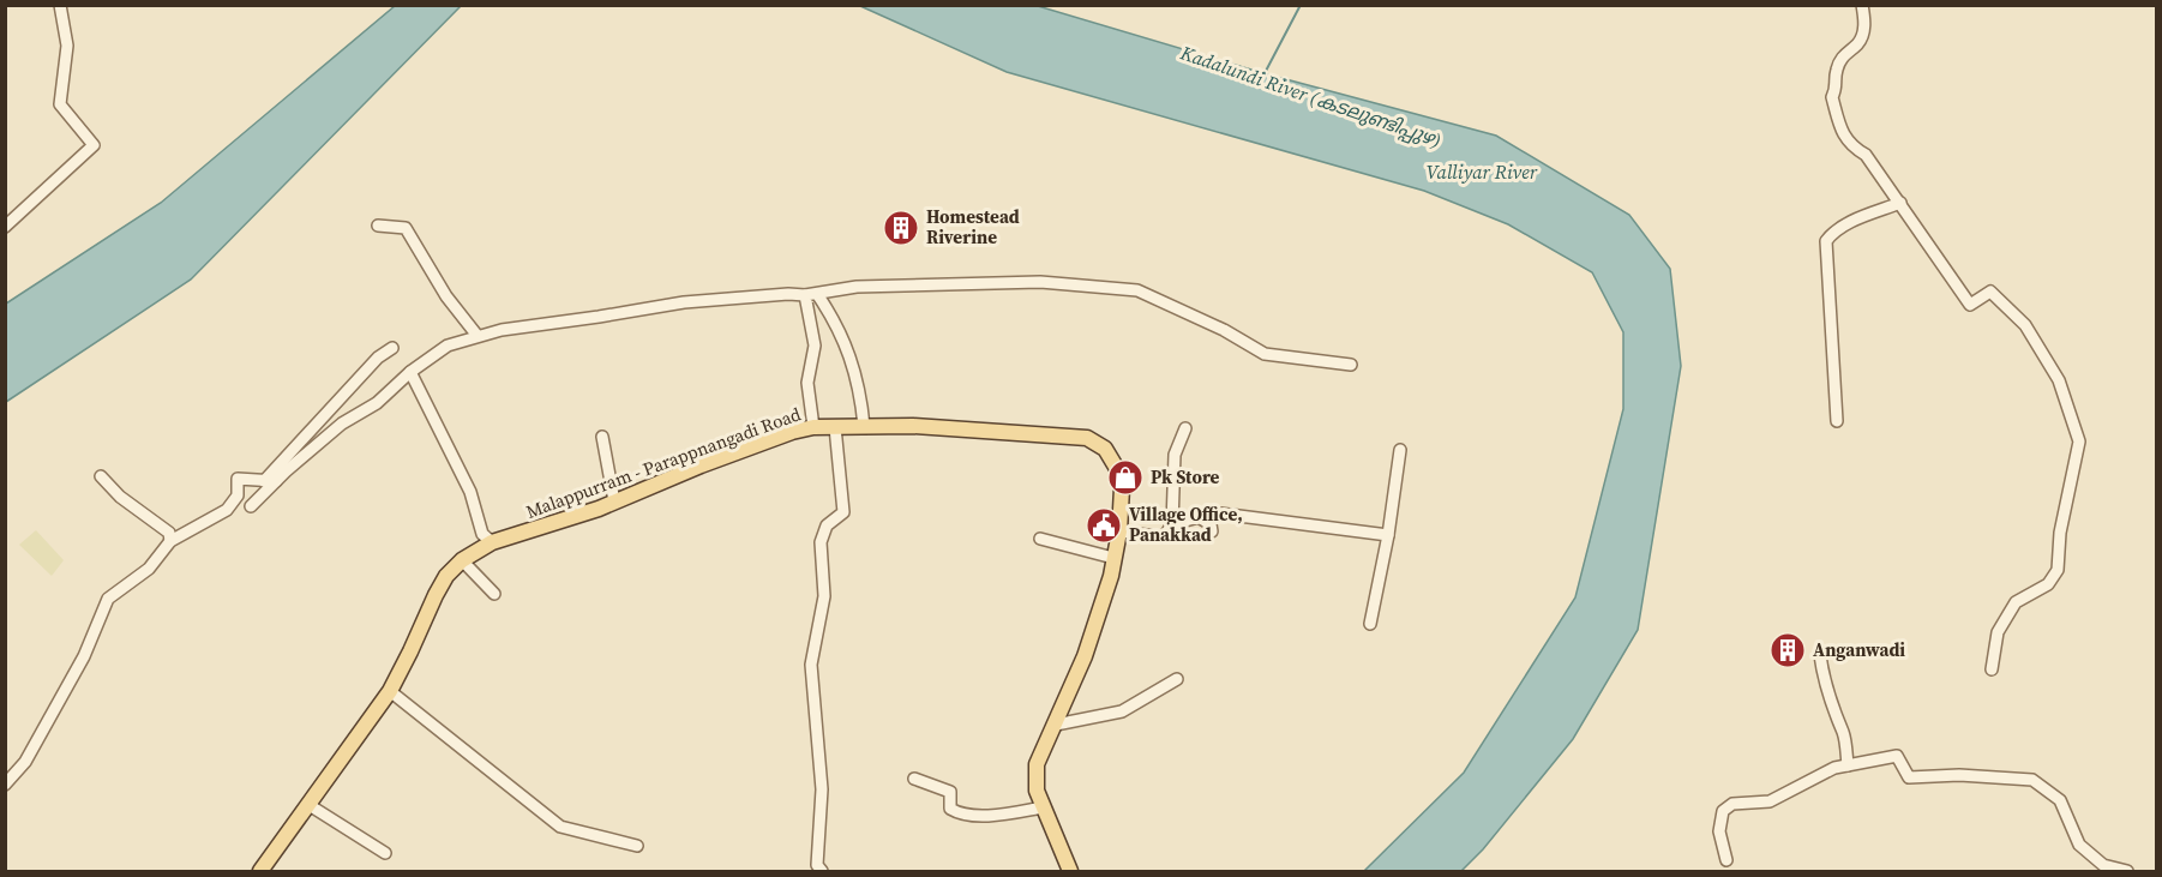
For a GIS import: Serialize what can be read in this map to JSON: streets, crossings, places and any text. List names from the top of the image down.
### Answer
{
  "streets": {
    "main road": ["Malappurram - Parappnangadi Road"]
  },
  "water": ["Kadalundi River (കടലുണ്ടിപ്പുഴ)", "Valliyar River"],
  "places": {
    "building": ["Homestead Riverine", "Anganwadi"],
    "shop": ["Pk Store"],
    "public building": ["Village Office, Panakkad"]
  }
}
